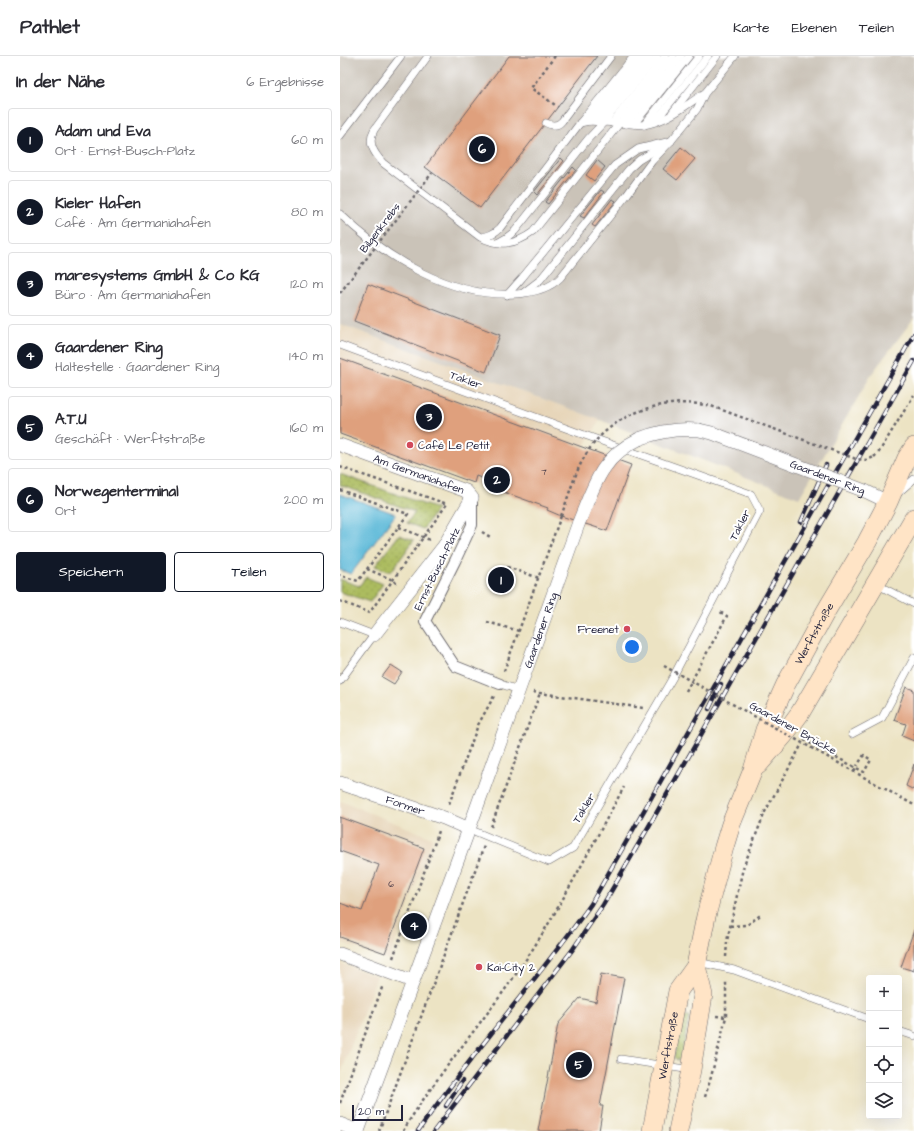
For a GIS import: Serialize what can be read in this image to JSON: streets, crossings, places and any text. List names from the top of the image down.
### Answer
{
  "streets": {
    "main road": ["Werftstraße"],
    "street": [
      "Am Germaniahafen",
      "Gaardener Ring",
      "Ernst-Busch-Platz",
      "Former"
    ],
    "lane": ["Takler"],
    "path": ["Bilgenkrebs", "Gaardener Brücke"]
  },
  "crossings": [
    ["Takler", "Gaardener Ring"],
    ["Takler", "Former"],
    ["Am Germaniahafen", "Ernst-Busch-Platz"],
    ["Gaardener Ring", "Werftstraße"],
    ["Gaardener Ring", "Former"]
  ],
  "places": ["Café Le Petit", "Freenet", "Kai-City 2"],
  "house_numbers": ["7", "6"],
  "scale_bar": "20 m",
  "page": {
    "header": "Pathlet",
    "nav": ["Karte", "Ebenen", "Teilen"],
    "heading": ["In der Nähe", "6 Ergebnisse"],
    "list": [
      {
        "mark": "1",
        "name": "Adam und Eva",
        "note": "Ort · Ernst-Busch-Platz",
        "value": "60 m"
      },
      {
        "mark": "2",
        "name": "Kieler Hafen",
        "note": "Café · Am Germaniahafen",
        "value": "80 m"
      },
      {
        "mark": "3",
        "name": "maresystems GmbH & Co KG",
        "note": "Büro · Am Germaniahafen",
        "value": "120 m"
      },
      {
        "mark": "4",
        "name": "Gaardener Ring",
        "note": "Haltestelle · Gaardener Ring",
        "value": "140 m"
      },
      {
        "mark": "5",
        "name": "A.T.U",
        "note": "Geschäft · Werftstraße",
        "value": "160 m"
      },
      {
        "mark": "6",
        "name": "Norwegenterminal",
        "note": "Ort",
        "value": "200 m"
      }
    ],
    "pins": [
      "6",
      "3",
      "2",
      "1",
      "4",
      "5"
    ],
    "buttons": ["Speichern", "Teilen"],
    "map_buttons": ["+", "−"],
    "scale": "20 m"
  }
}
